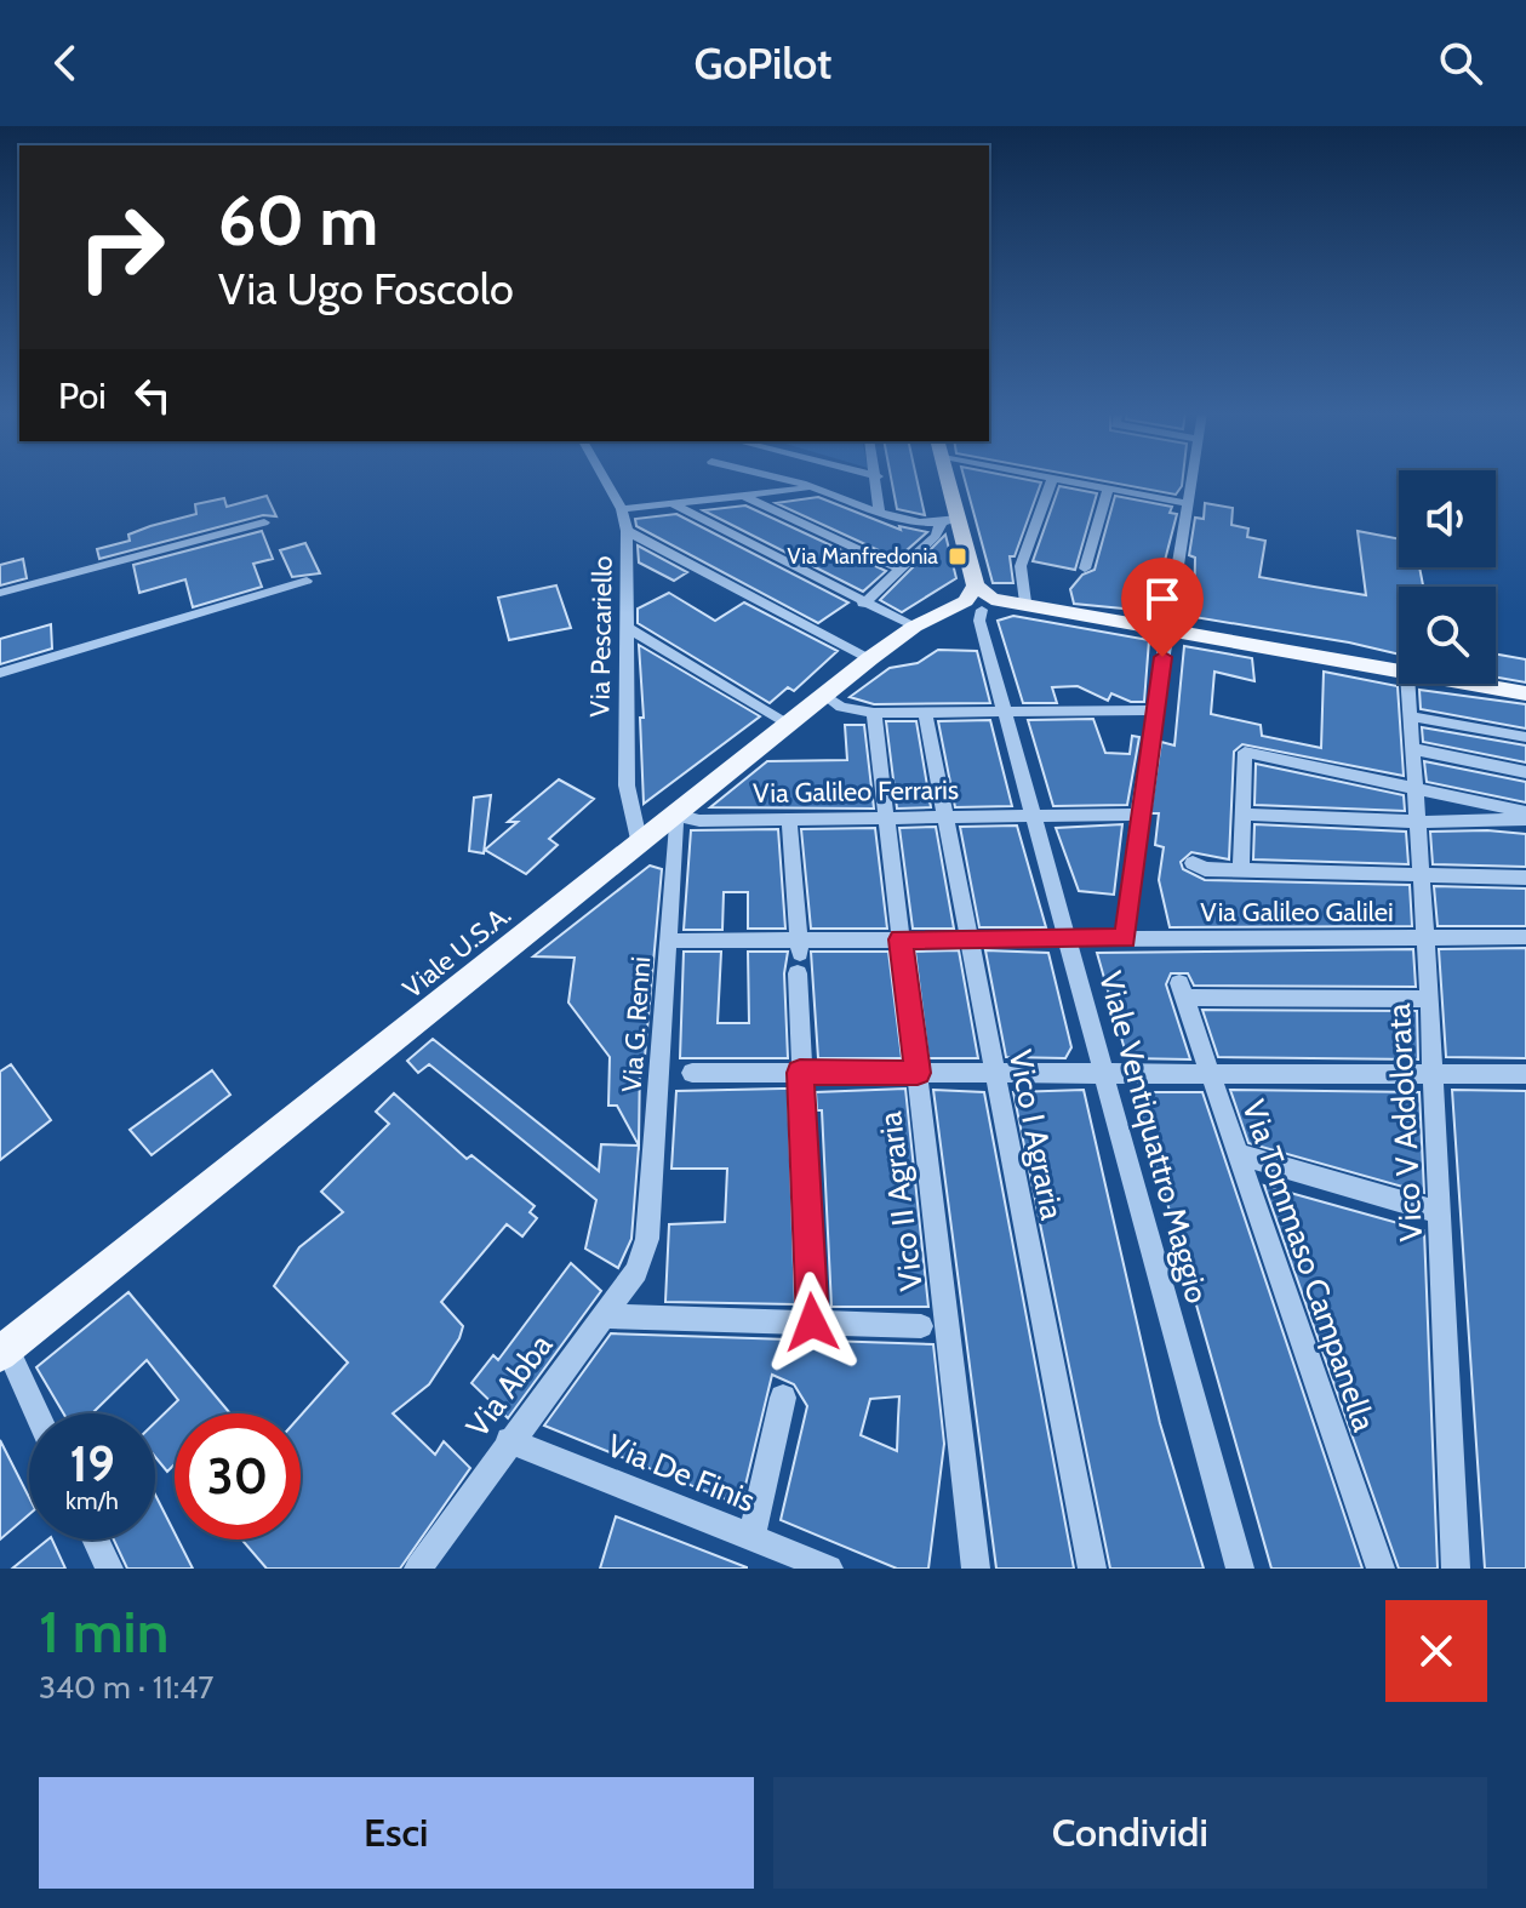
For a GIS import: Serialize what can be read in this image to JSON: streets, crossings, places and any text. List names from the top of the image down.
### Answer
{
  "streets": {
    "main road": ["Viale U.S.A."],
    "street": [
      "Via Pescariello",
      "Via Galileo Ferraris",
      "Via Galileo Galilei",
      "Via G. Renni",
      "Vico V Addolorata",
      "Vico I Agraria",
      "Viale Ventiquattro Maggio",
      "Vico II Agraria",
      "Via Tommaso Campanella",
      "Via Abba",
      "Via De Finis"
    ]
  },
  "crossings": [
    ["Via Pescariello", "Viale U.S.A."],
    ["Via Galileo Ferraris", "Viale U.S.A."],
    ["Via Galileo Ferraris", "Via G. Renni"],
    ["Via Galileo Ferraris", "Vico I Agraria"],
    ["Via Galileo Ferraris", "Viale Ventiquattro Maggio"],
    ["Via Galileo Ferraris", "Vico II Agraria"],
    ["Via Galileo Galilei", "Via G. Renni"],
    ["Via Galileo Galilei", "Vico V Addolorata"],
    ["Via Galileo Galilei", "Vico I Agraria"],
    ["Via Galileo Galilei", "Viale Ventiquattro Maggio"],
    ["Via Galileo Galilei", "Vico II Agraria"],
    ["Viale U.S.A.", "Via G. Renni"],
    ["Viale U.S.A.", "Viale Ventiquattro Maggio"],
    ["Via G. Renni", "Via Abba"],
    ["Vico V Addolorata", "Via Tommaso Campanella"],
    ["Via Abba", "Via De Finis"]
  ],
  "places": {
    "transit": ["Via Manfredonia"]
  },
  "page": {
    "header": "GoPilot",
    "turn": ["60 m", "Via Ugo Foscolo"],
    "then": "Poi",
    "speed": "19 km/h",
    "limit": "30",
    "heading": ["1 min", "340 m · 11:47"],
    "buttons": ["Esci", "Condividi"]
  }
}
